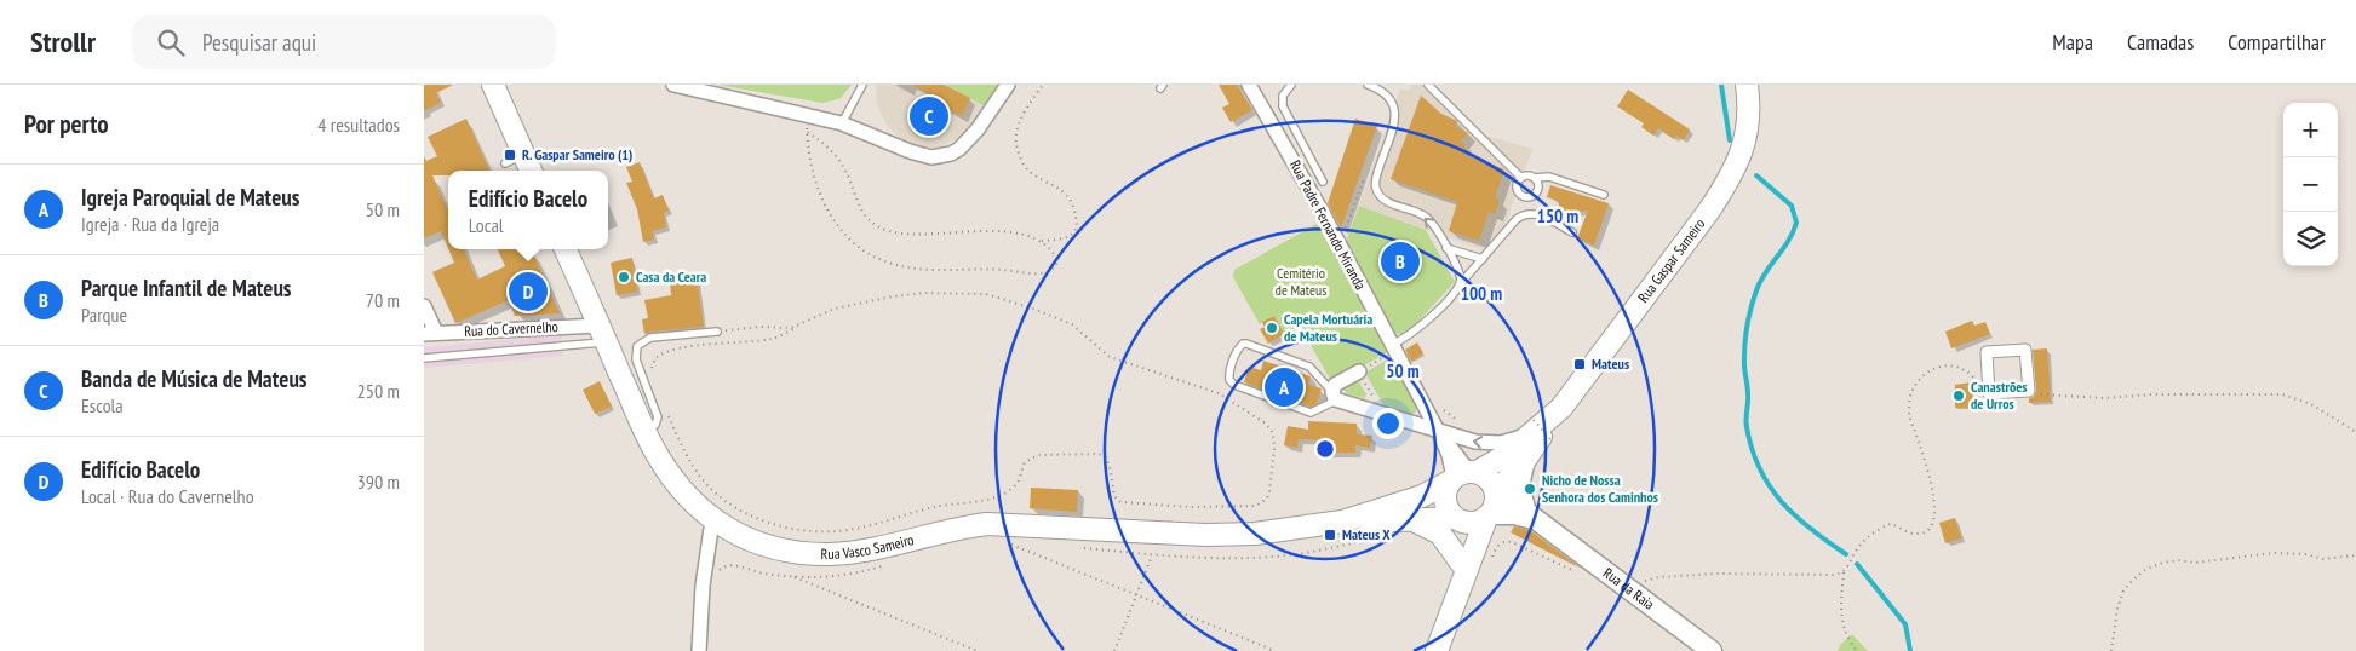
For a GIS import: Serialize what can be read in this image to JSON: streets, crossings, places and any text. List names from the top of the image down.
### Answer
{
  "streets": {
    "main road": ["Rua Gaspar Sameiro", "Rua Vasco Sameiro", "Rua da Raia"],
    "street": ["Rua Padre Fernando Miranda", "Rua do Cavernelho"]
  },
  "crossings": [
    ["Rua do Cavernelho", "Rua Vasco Sameiro"]
  ],
  "parks": ["Cemitério de Mateus"],
  "places": {
    "transit": ["R. Gaspar Sameiro (1)", "Mateus", "Mateus X"],
    "other": [
      "Casa da Ceara",
      "Capela Mortuária de Mateus",
      "Canastrões de Urros",
      "Nicho de Nossa Senhora dos Caminhos"
    ]
  },
  "page": {
    "header": "Strollr",
    "search": "Pesquisar aqui",
    "nav": ["Mapa", "Camadas", "Compartilhar"],
    "heading": ["Por perto", "4 resultados"],
    "pins": [
      "C",
      "B",
      "D",
      "A"
    ],
    "map_buttons": ["+", "−"],
    "list": [
      {
        "mark": "A",
        "name": "Igreja Paroquial de Mateus",
        "note": "Igreja · Rua da Igreja",
        "value": "50 m"
      },
      {
        "mark": "B",
        "name": "Parque Infantil de Mateus",
        "note": "Parque",
        "value": "70 m"
      },
      {
        "mark": "C",
        "name": "Banda de Música de Mateus",
        "note": "Escola",
        "value": "250 m"
      },
      {
        "mark": "D",
        "name": "Edifício Bacelo",
        "note": "Local · Rua do Cavernelho",
        "value": "390 m"
      }
    ],
    "popup": ["Edifício Bacelo", "Local"]
  },
  "rings": ["150 m", "100 m", "50 m"]
}
